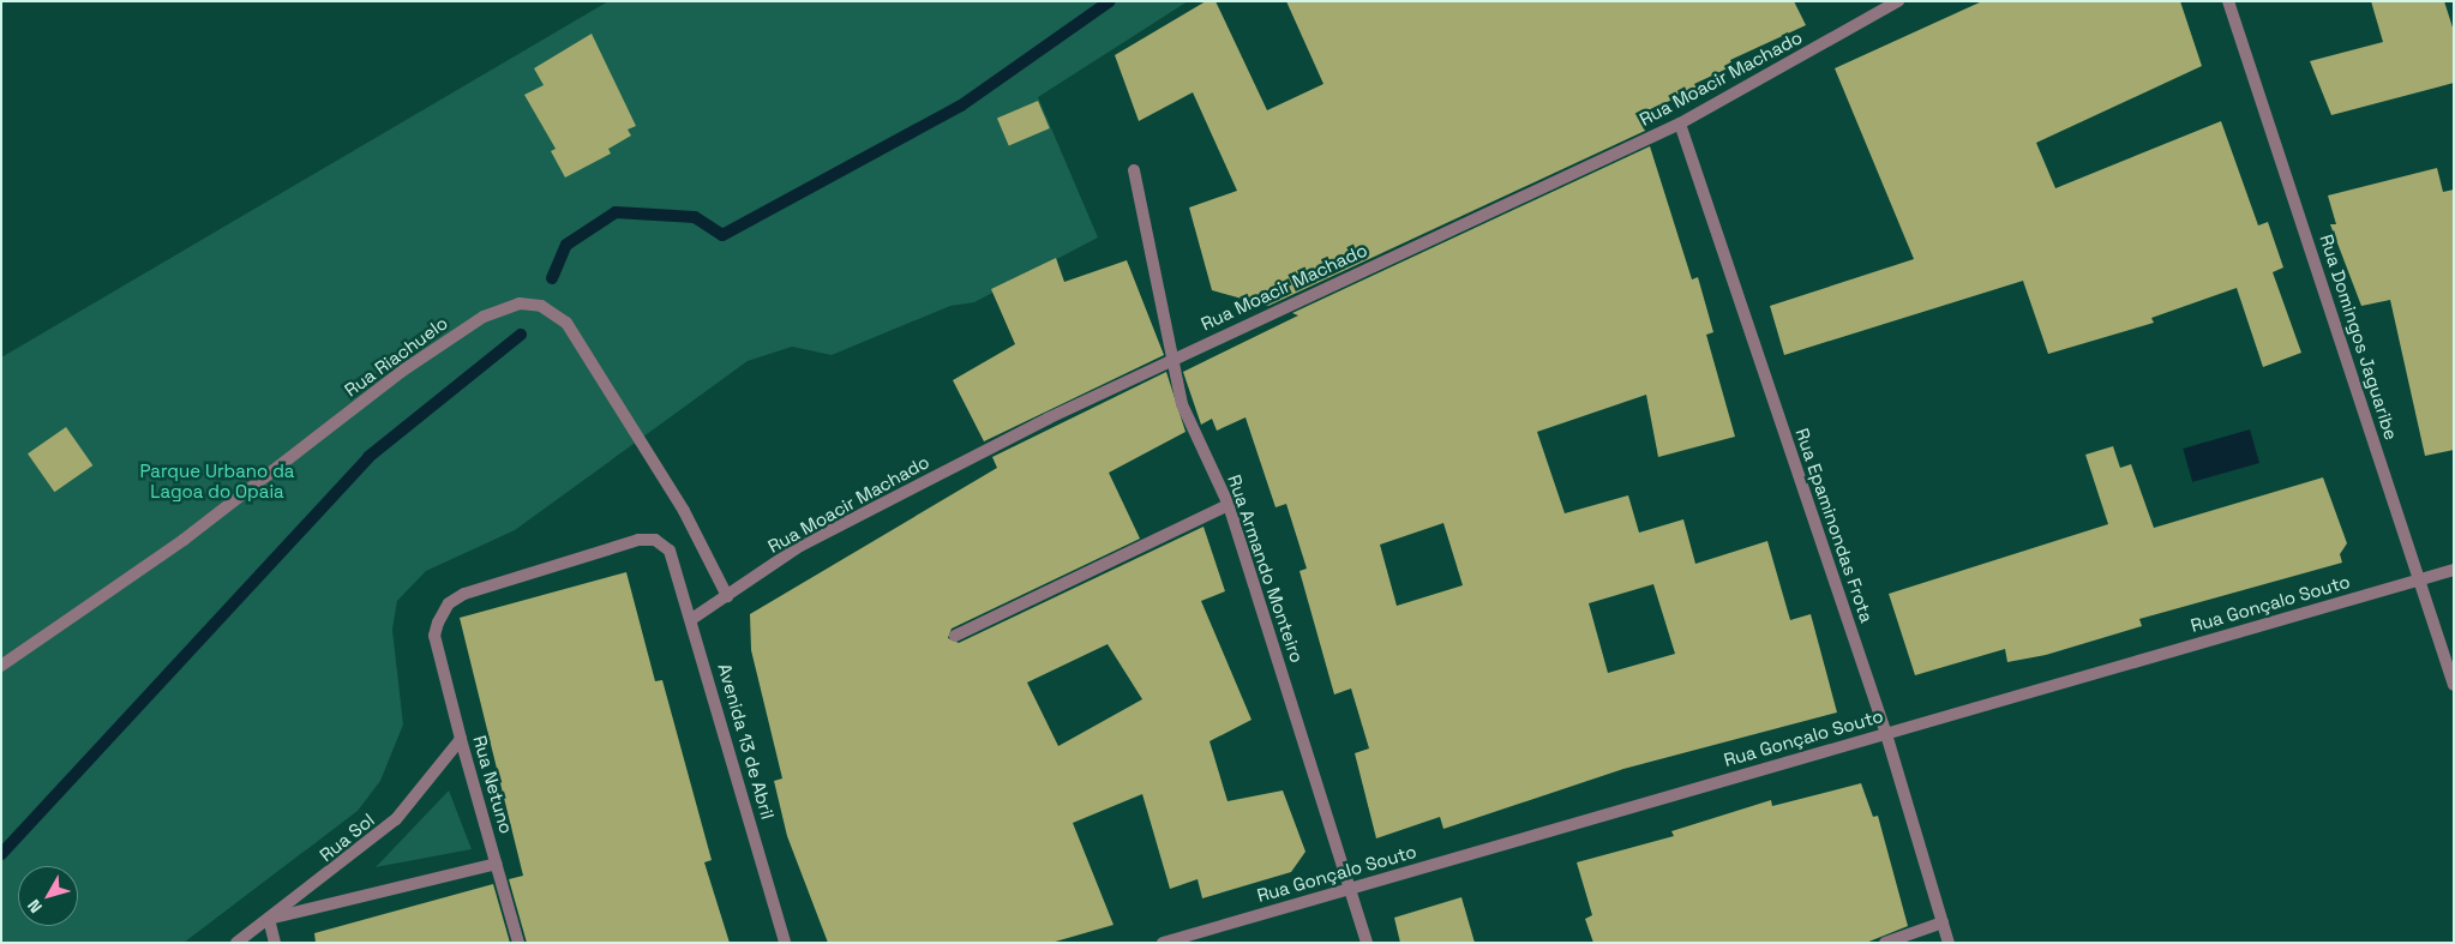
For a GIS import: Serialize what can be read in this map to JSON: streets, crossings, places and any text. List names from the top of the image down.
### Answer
{
  "streets": {
    "street": [
      "Rua Moacir Machado",
      "Rua Domingos Jaguaribe",
      "Rua Riachuelo",
      "Rua Epaminondas Frota",
      "Rua Armando Monteiro",
      "Rua Gonçalo Souto",
      "Avenida 13 de Abril",
      "Rua Netuno",
      "Rua Sol"
    ]
  },
  "crossings": [
    ["Rua Moacir Machado", "Rua Riachuelo"],
    ["Rua Moacir Machado", "Rua Epaminondas Frota"],
    ["Rua Moacir Machado", "Rua Armando Monteiro"],
    ["Rua Moacir Machado", "Avenida 13 de Abril"],
    ["Rua Domingos Jaguaribe", "Rua Gonçalo Souto"],
    ["Rua Epaminondas Frota", "Rua Gonçalo Souto"],
    ["Rua Armando Monteiro", "Rua Gonçalo Souto"],
    ["Avenida 13 de Abril", "Rua Netuno"],
    ["Rua Netuno", "Rua Sol"]
  ],
  "parks": ["Parque Urbano da Lagoa do Opaia"],
  "north": "bottom left"
}
